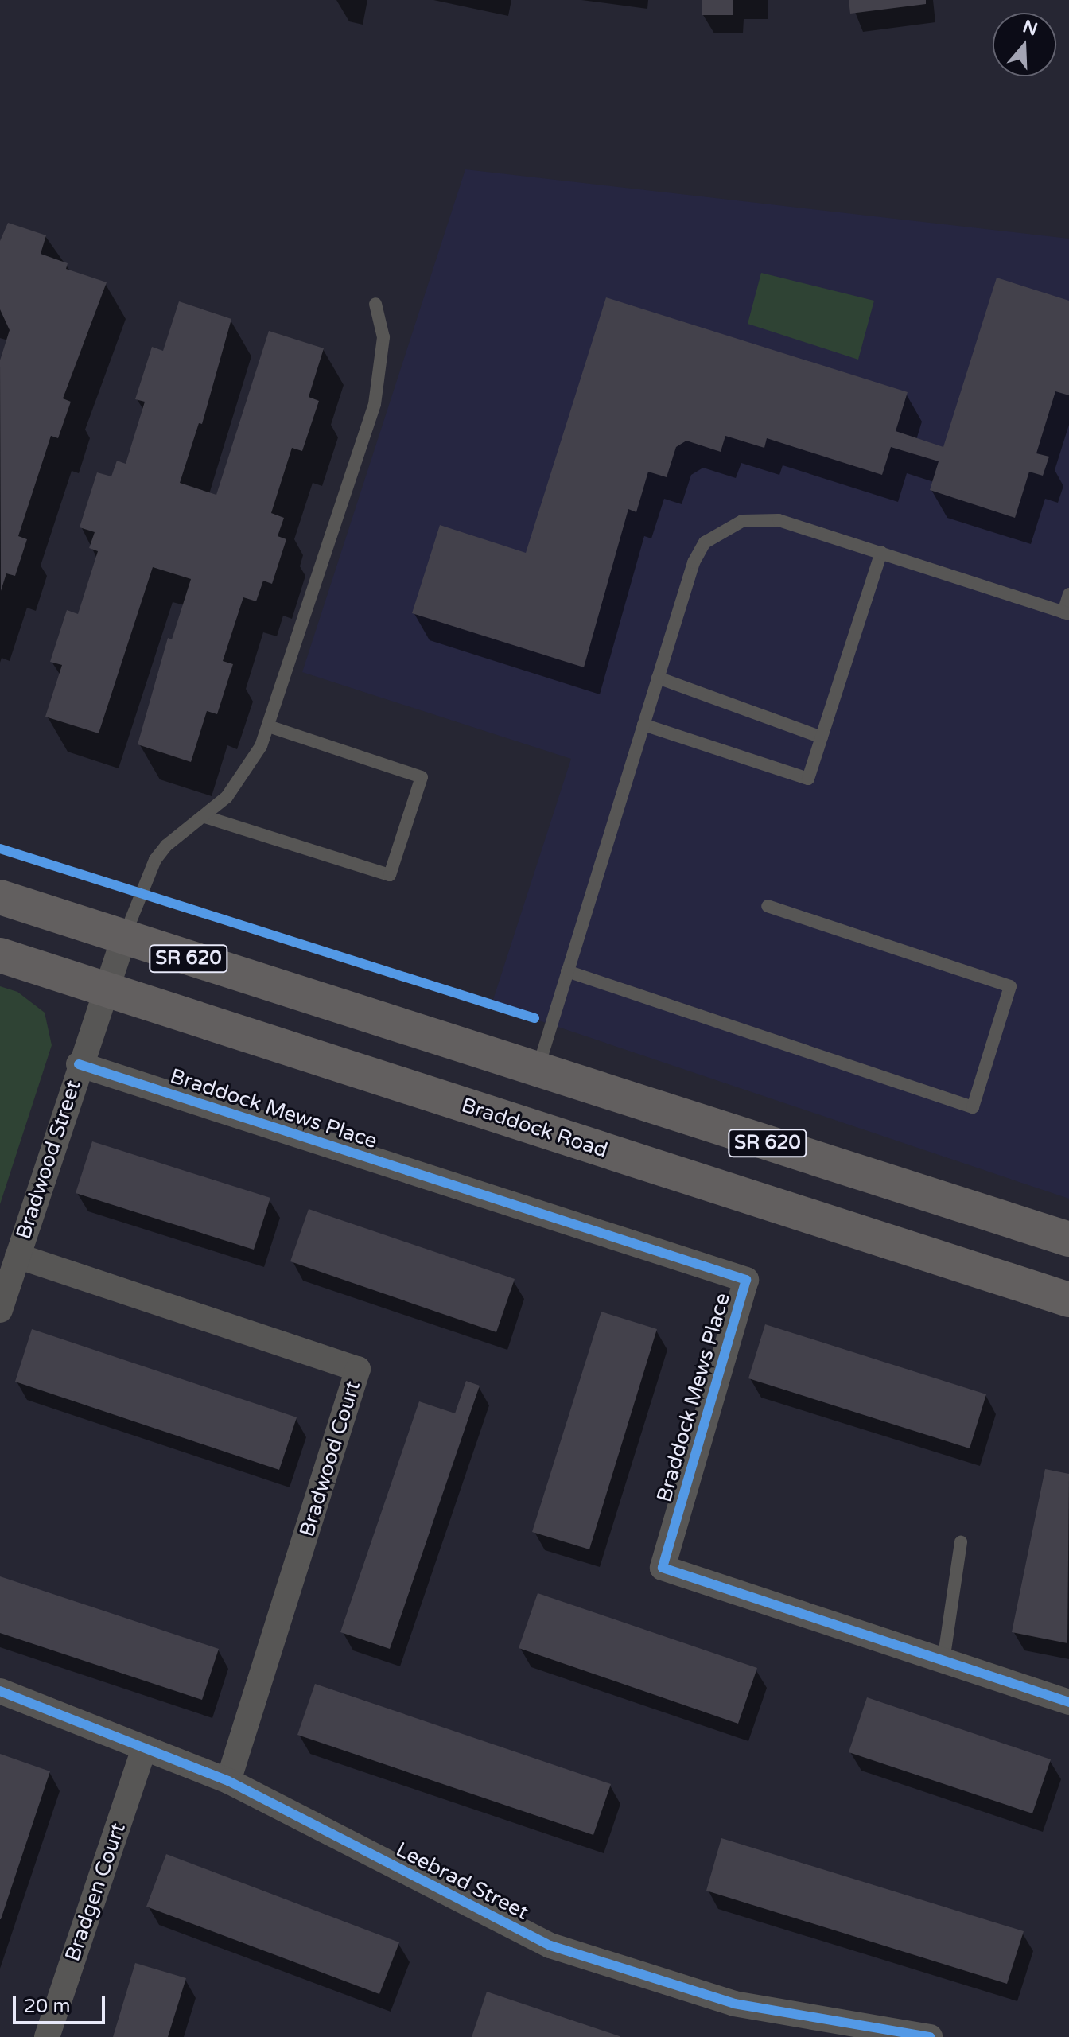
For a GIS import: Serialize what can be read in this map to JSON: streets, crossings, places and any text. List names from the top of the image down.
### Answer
{
  "streets": {
    "main road": ["SR 620", "Braddock Road"],
    "street": [
      "Braddock Mews Place",
      "Bradwood Street",
      "Bradwood Court",
      "Leebrad Street",
      "Bradgen Court"
    ]
  },
  "crossings": [
    ["SR 620", "Bradwood Street"],
    ["Braddock Mews Place", "Bradwood Street"],
    ["Braddock Road", "Bradwood Street"],
    ["Bradwood Street", "Bradwood Court"],
    ["Bradwood Court", "Leebrad Street"],
    ["Leebrad Street", "Bradgen Court"]
  ],
  "scale_bar": "20 m",
  "north": "top"
}
